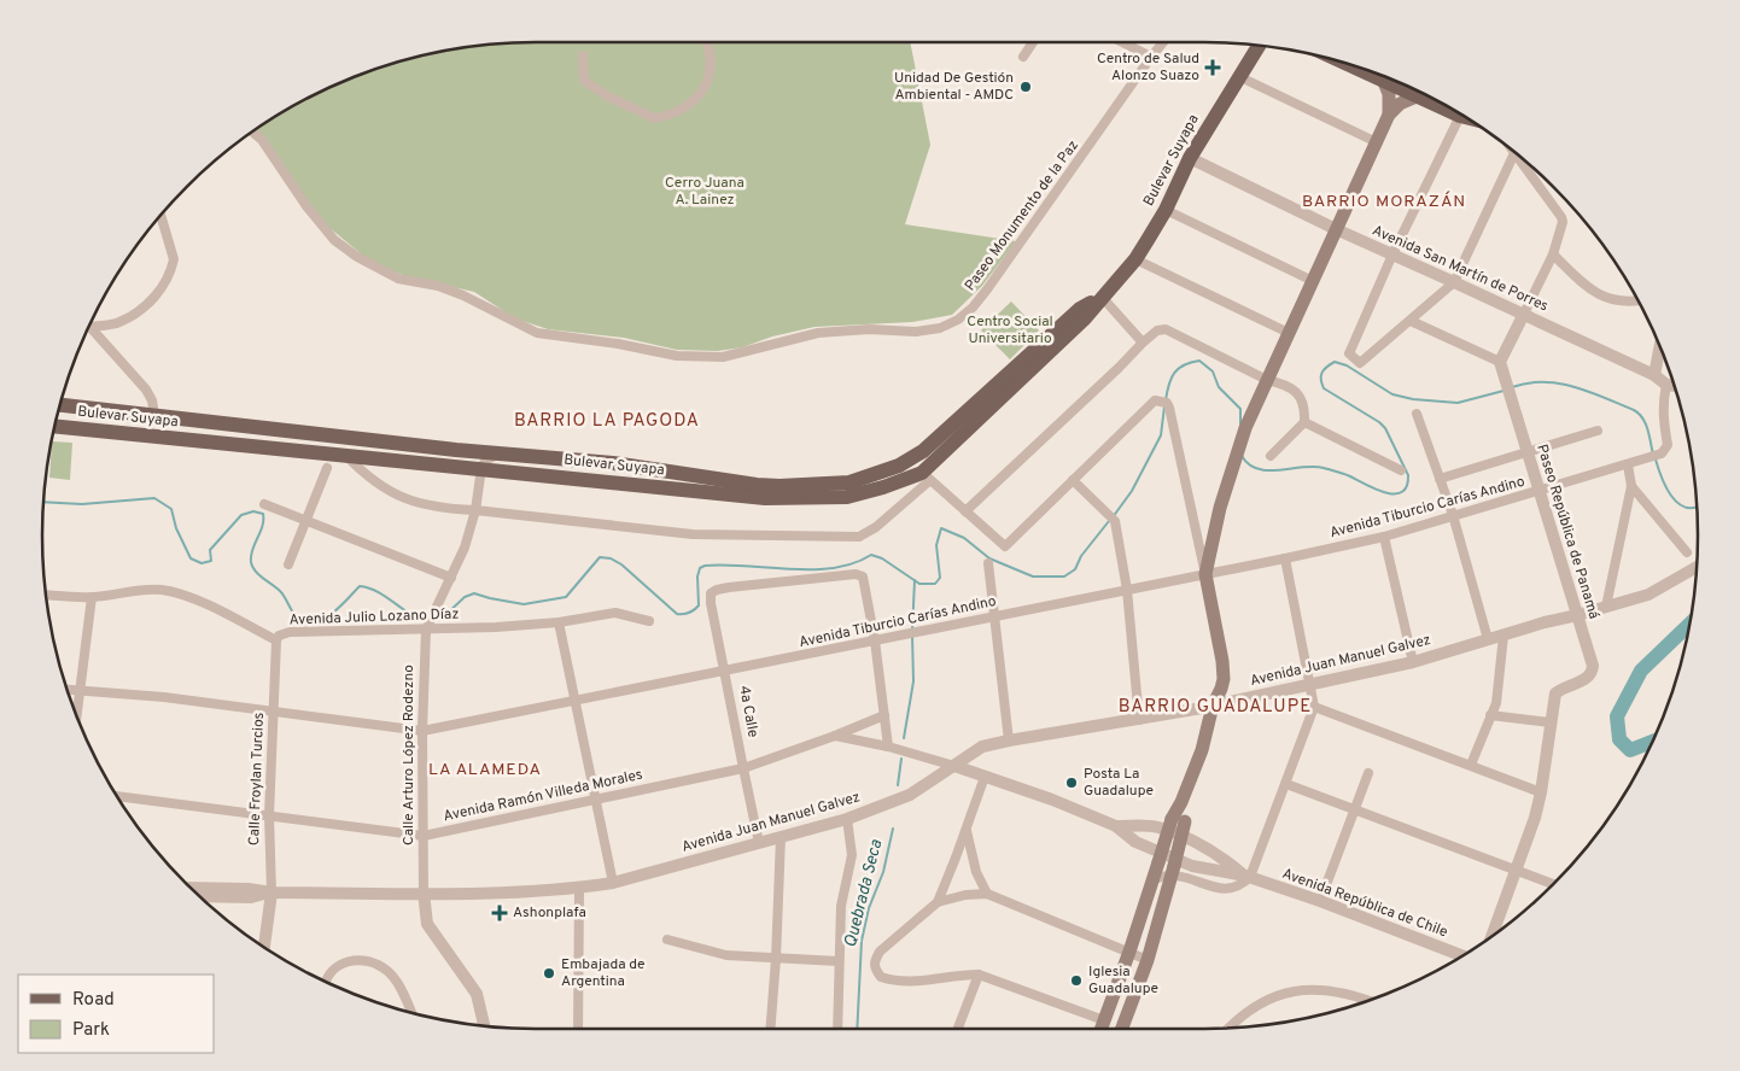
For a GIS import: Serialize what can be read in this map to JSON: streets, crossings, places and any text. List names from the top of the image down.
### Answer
{
  "streets": {
    "main road": ["Bulevar Suyapa"],
    "street": [
      "Paseo Monumento de la Paz",
      "Avenida San Martín de Porres",
      "Avenida Tiburcio Carías Andino",
      "Paseo República de Panamá",
      "Avenida Julio Lozano Díaz",
      "Avenida Juan Manuel Galvez",
      "4a Calle",
      "Calle Arturo López Rodezno",
      "Calle Froylan Turcios",
      "Avenida Ramón Villeda Morales",
      "Avenida República de Chile"
    ]
  },
  "crossings": [
    ["Bulevar Suyapa", "Avenida San Martín de Porres"],
    ["Bulevar Suyapa", "Calle Arturo López Rodezno"],
    ["Avenida San Martín de Porres", "Avenida Tiburcio Carías Andino"],
    ["Avenida Tiburcio Carías Andino", "Paseo República de Panamá"],
    ["Avenida Tiburcio Carías Andino", "4a Calle"],
    ["Avenida Tiburcio Carías Andino", "Calle Arturo López Rodezno"],
    ["Avenida Tiburcio Carías Andino", "Calle Froylan Turcios"],
    ["Paseo República de Panamá", "Avenida Juan Manuel Galvez"],
    ["Avenida Julio Lozano Díaz", "Calle Arturo López Rodezno"],
    ["Avenida Julio Lozano Díaz", "Calle Froylan Turcios"],
    ["Avenida Juan Manuel Galvez", "4a Calle"],
    ["Avenida Juan Manuel Galvez", "Calle Arturo López Rodezno"],
    ["Avenida Juan Manuel Galvez", "Calle Froylan Turcios"],
    ["Avenida Juan Manuel Galvez", "Avenida República de Chile"],
    ["4a Calle", "Avenida Ramón Villeda Morales"],
    ["Calle Arturo López Rodezno", "Avenida Ramón Villeda Morales"],
    ["Calle Froylan Turcios", "Avenida Ramón Villeda Morales"]
  ],
  "districts": [
    "BARRIO MORAZÁN",
    "BARRIO LA PAGODA",
    "BARRIO GUADALUPE",
    "LA ALAMEDA"
  ],
  "water": ["Quebrada Seca"],
  "parks": ["Cerro Juana A. Lainez", "Centro Social Universitario"],
  "places": {
    "health": ["Centro de Salud Alonzo Suazo", "Ashonplafa"],
    "other": [
      "Unidad De Gestión Ambiental - AMDC",
      "Posta La Guadalupe",
      "Embajada de Argentina",
      "Iglesia Guadalupe"
    ]
  },
  "legend": ["Road", "Park"]
}
